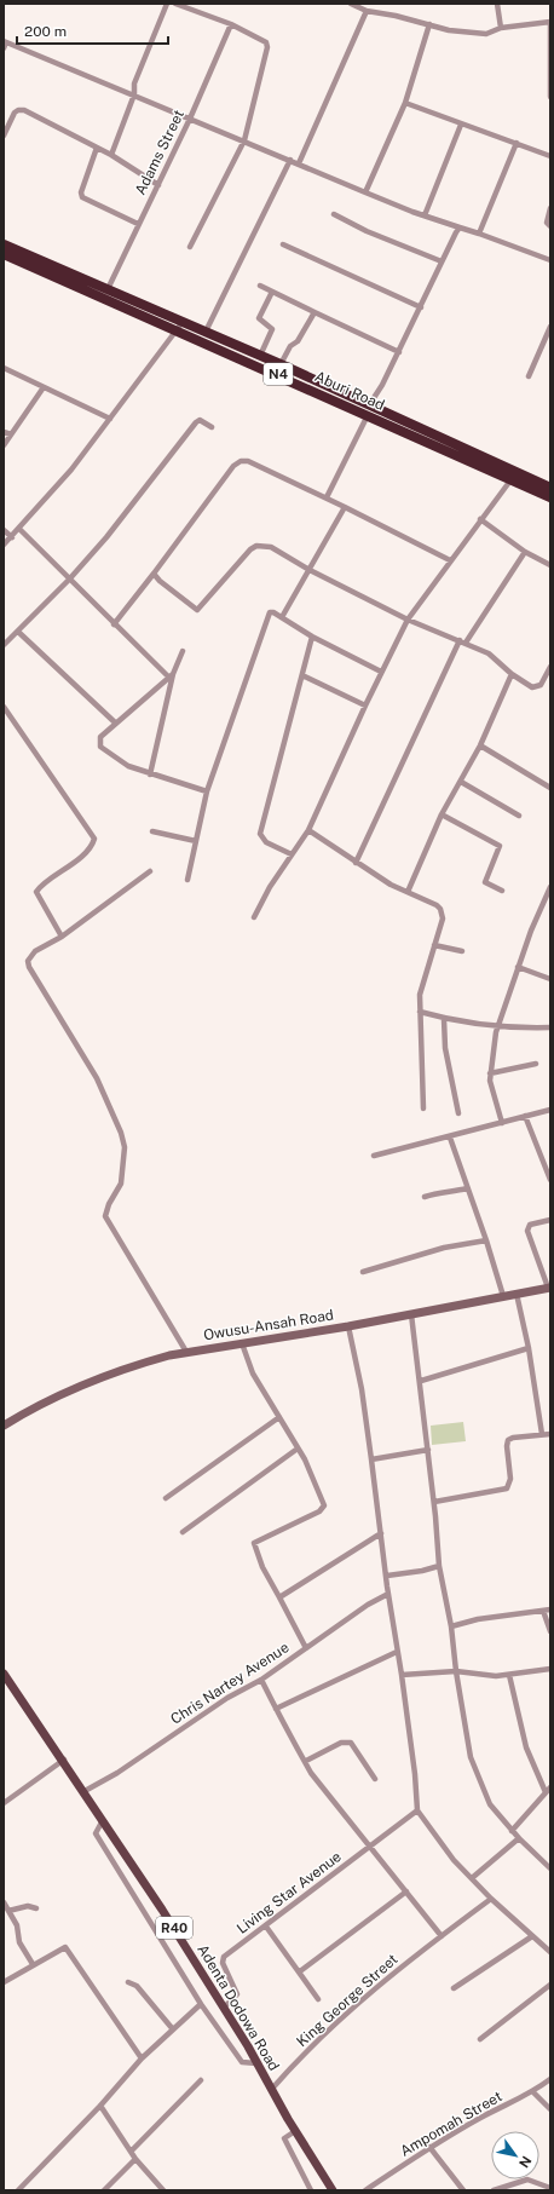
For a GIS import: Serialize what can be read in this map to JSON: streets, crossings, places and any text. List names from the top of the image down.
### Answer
{
  "streets": {
    "highway": ["N4", "Aburi Road"],
    "main road": ["R40", "Adenta Dodowa Road"],
    "street": [
      "Adams Street",
      "Owusu-Ansah Road",
      "Chris Nartey Avenue",
      "Living Star Avenue",
      "King George Street",
      "Ampomah Street"
    ]
  },
  "crossings": [
    ["Adams Street", "Aburi Road"],
    ["Chris Nartey Avenue", "Adenta Dodowa Road"],
    ["Living Star Avenue", "Adenta Dodowa Road"],
    ["King George Street", "Adenta Dodowa Road"]
  ],
  "scale_bar": "200 m",
  "north": "bottom right"
}
